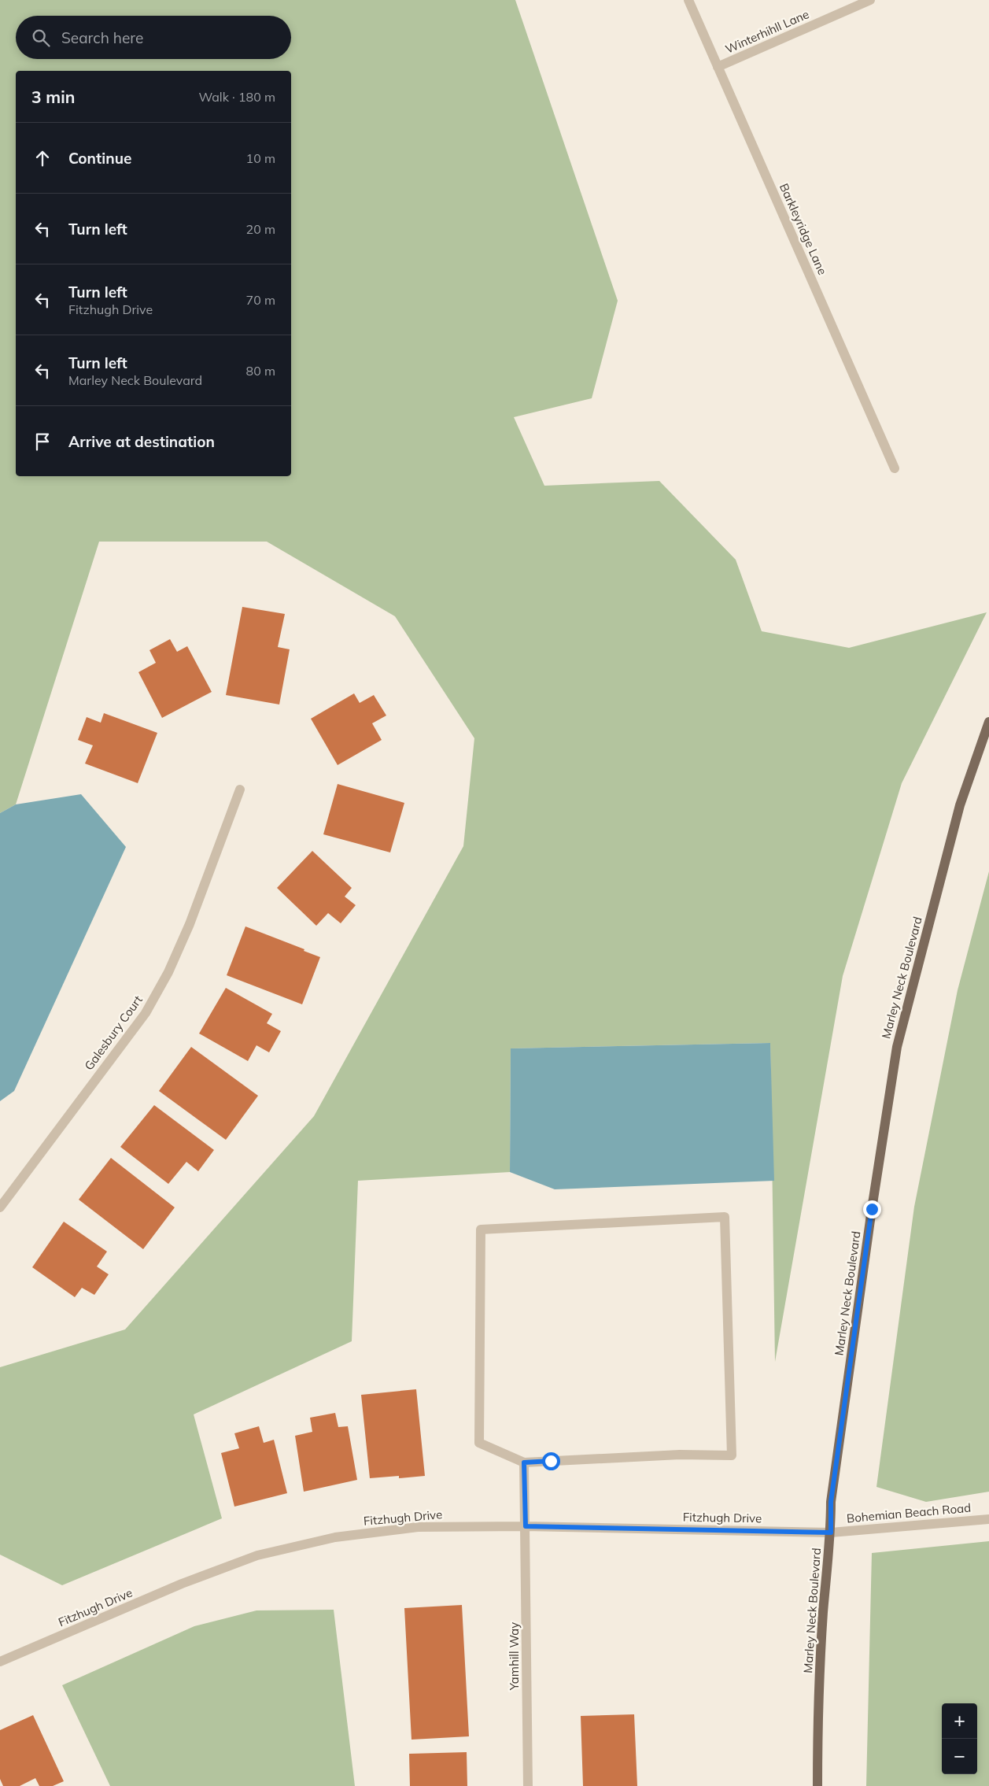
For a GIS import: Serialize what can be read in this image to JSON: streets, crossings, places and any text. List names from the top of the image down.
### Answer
{
  "streets": {
    "main road": ["Marley Neck Boulevard"],
    "street": [
      "Winterhihll Lane",
      "Barkleyridge Lane",
      "Galesbury Court",
      "Bohemian Beach Road",
      "Fitzhugh Drive",
      "Yamhill Way"
    ]
  },
  "crossings": [
    ["Winterhihll Lane", "Barkleyridge Lane"],
    ["Marley Neck Boulevard", "Bohemian Beach Road"],
    ["Marley Neck Boulevard", "Fitzhugh Drive"],
    ["Bohemian Beach Road", "Fitzhugh Drive"],
    ["Fitzhugh Drive", "Yamhill Way"]
  ],
  "page": {
    "search": "Search here",
    "heading": ["3 min", "Walk · 180 m"],
    "list": [
      ["Continue", "10 m"],
      ["Turn left", "20 m"],
      ["Turn left", "Fitzhugh Drive", "70 m"],
      ["Turn left", "Marley Neck Boulevard", "80 m"],
      "Arrive at destination"
    ],
    "map_buttons": ["+", "−"]
  }
}
